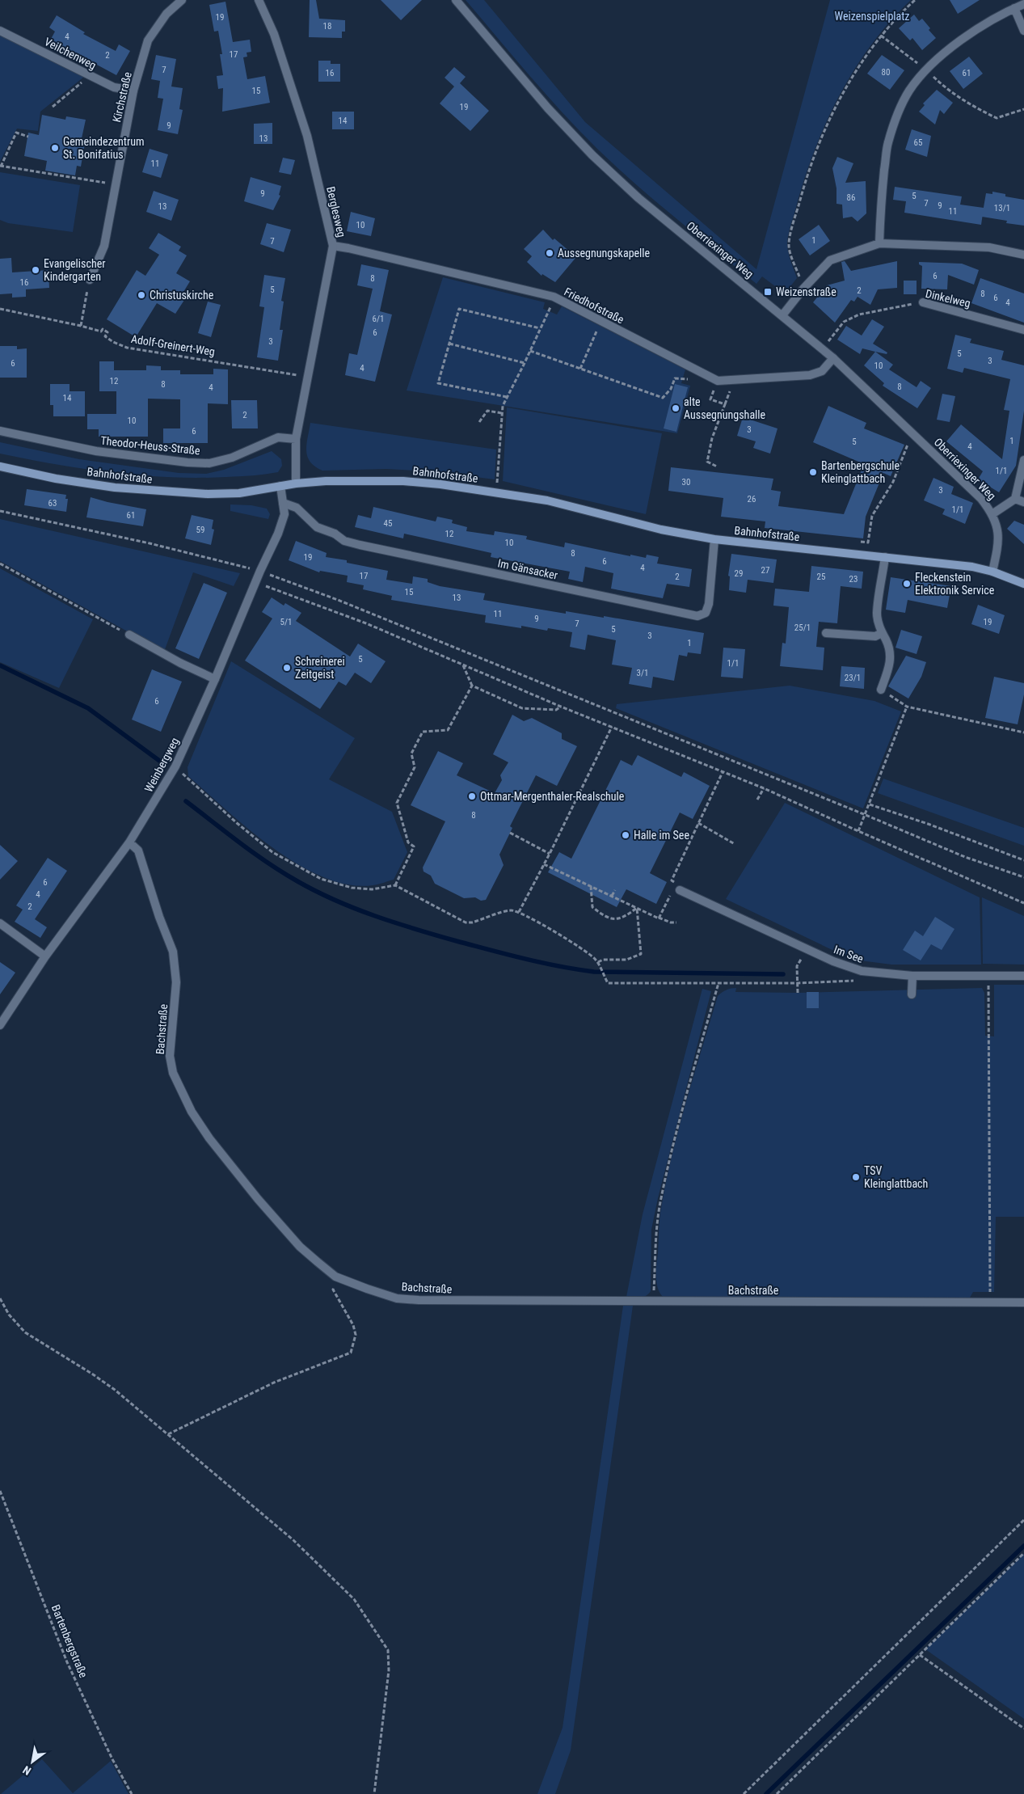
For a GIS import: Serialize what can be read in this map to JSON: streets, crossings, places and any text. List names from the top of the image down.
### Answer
{
  "streets": {
    "main road": ["Bahnhofstraße"],
    "street": [
      "Veilchenweg",
      "Kirchstraße",
      "Berglesweg",
      "Oberriexinger Weg",
      "Dinkelweg",
      "Friedhofstraße",
      "Theodor-Heuss-Straße",
      "Im Gänsacker",
      "Weinbergweg",
      "Im See",
      "Bachstraße"
    ],
    "path": ["Adolf-Greinert-Weg", "Bartenbergstraße"]
  },
  "crossings": [
    ["Veilchenweg", "Kirchstraße"],
    ["Berglesweg", "Friedhofstraße"],
    ["Berglesweg", "Adolf-Greinert-Weg"],
    ["Berglesweg", "Theodor-Heuss-Straße"],
    ["Berglesweg", "Bahnhofstraße"],
    ["Oberriexinger Weg", "Dinkelweg"],
    ["Oberriexinger Weg", "Bahnhofstraße"],
    ["Bahnhofstraße", "Im Gänsacker"],
    ["Bahnhofstraße", "Weinbergweg"],
    ["Im Gänsacker", "Weinbergweg"],
    ["Weinbergweg", "Bachstraße"]
  ],
  "parks": ["Weizenspielplatz"],
  "places": {
    "other": [
      "Gemeindezentrum St. Bonifatius",
      "Aussegnungskapelle",
      "Evangelischer Kindergarten",
      "Christuskirche",
      "alte Aussegnungshalle",
      "Bartenbergschule Kleinglattbach",
      "Fleckenstein Elektronik Service",
      "Schreinerei Zeitgeist",
      "Ottmar-Mergenthaler-Realschule",
      "Halle im See",
      "TSV Kleinglattbach"
    ],
    "transit": ["Weizenstraße"]
  },
  "house_numbers": [
    "19",
    "18",
    "4",
    "17",
    "2",
    "7",
    "80",
    "16",
    "61",
    "15",
    "19",
    "14",
    "9",
    "13",
    "65",
    "11",
    "9",
    "5",
    "86",
    "7",
    "9",
    "13",
    "13/1",
    "11",
    "10",
    "1",
    "7",
    "6",
    "8",
    "16",
    "5",
    "2",
    "8",
    "6",
    "4",
    "6/1",
    "6",
    "3",
    "5",
    "3",
    "6",
    "10",
    "4",
    "12",
    "8",
    "8",
    "4",
    "14",
    "2",
    "10",
    "3",
    "6",
    "1",
    "5",
    "4",
    "1/1",
    "30",
    "3",
    "26",
    "63",
    "1/1",
    "61",
    "45",
    "59",
    "12",
    "10",
    "8",
    "19",
    "6",
    "4",
    "27",
    "29",
    "17",
    "2",
    "25",
    "23",
    "15",
    "13",
    "11",
    "9",
    "5/1",
    "19",
    "7",
    "25/1",
    "5",
    "3",
    "1",
    "5",
    "1/1",
    "3/1",
    "23/1",
    "6",
    "8",
    "6",
    "4",
    "2"
  ],
  "north": "bottom left"
}
